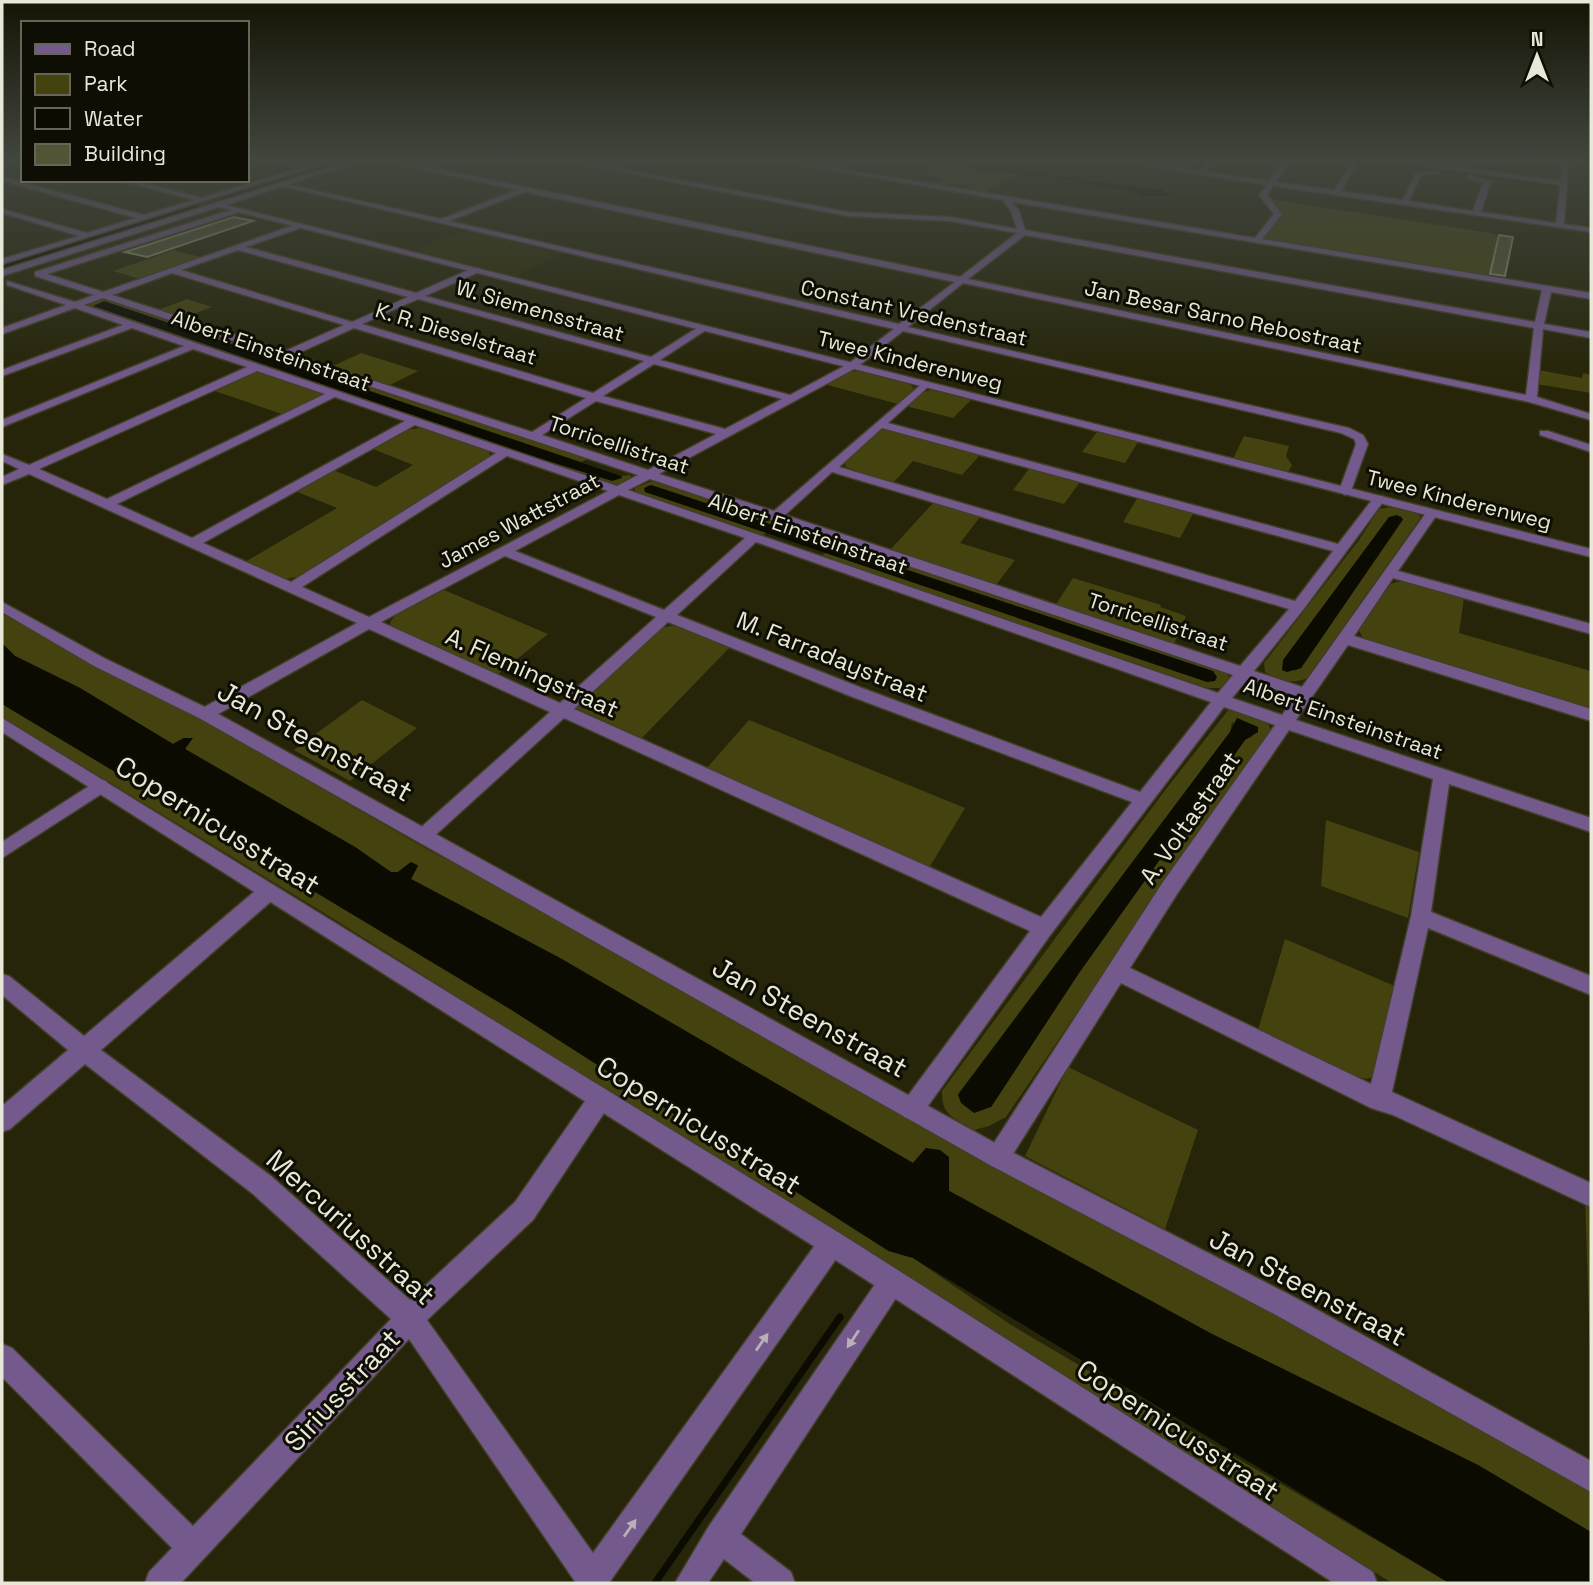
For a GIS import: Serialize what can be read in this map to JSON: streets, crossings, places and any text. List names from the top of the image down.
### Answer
{
  "streets": {
    "street": [
      "W. Siemensstraat",
      "Constant Vredenstraat",
      "Jan Besar Sarno Rebostraat",
      "K. R. Dieselstraat",
      "Albert Einsteinstraat",
      "Twee Kinderenweg",
      "Torricellistraat",
      "James Wattstraat",
      "M. Farradaystraat",
      "A. Flemingstraat",
      "Jan Steenstraat",
      "A. Voltastraat",
      "Copernicusstraat",
      "Mercuriusstraat",
      "Siriusstraat"
    ]
  },
  "crossings": [
    ["W. Siemensstraat", "James Wattstraat"],
    ["Constant Vredenstraat", "Twee Kinderenweg"],
    ["Constant Vredenstraat", "James Wattstraat"],
    ["Jan Besar Sarno Rebostraat", "James Wattstraat"],
    ["K. R. Dieselstraat", "James Wattstraat"],
    ["Albert Einsteinstraat", "James Wattstraat"],
    ["Albert Einsteinstraat", "A. Voltastraat"],
    ["Twee Kinderenweg", "James Wattstraat"],
    ["Twee Kinderenweg", "A. Voltastraat"],
    ["Torricellistraat", "James Wattstraat"],
    ["Torricellistraat", "A. Voltastraat"],
    ["James Wattstraat", "M. Farradaystraat"],
    ["James Wattstraat", "A. Flemingstraat"],
    ["James Wattstraat", "Jan Steenstraat"],
    ["M. Farradaystraat", "A. Voltastraat"],
    ["A. Flemingstraat", "A. Voltastraat"],
    ["Jan Steenstraat", "A. Voltastraat"],
    ["Copernicusstraat", "Siriusstraat"],
    ["Mercuriusstraat", "Siriusstraat"]
  ],
  "legend": [
    "Road",
    "Park",
    "Water",
    "Building"
  ],
  "north": "top"
}
